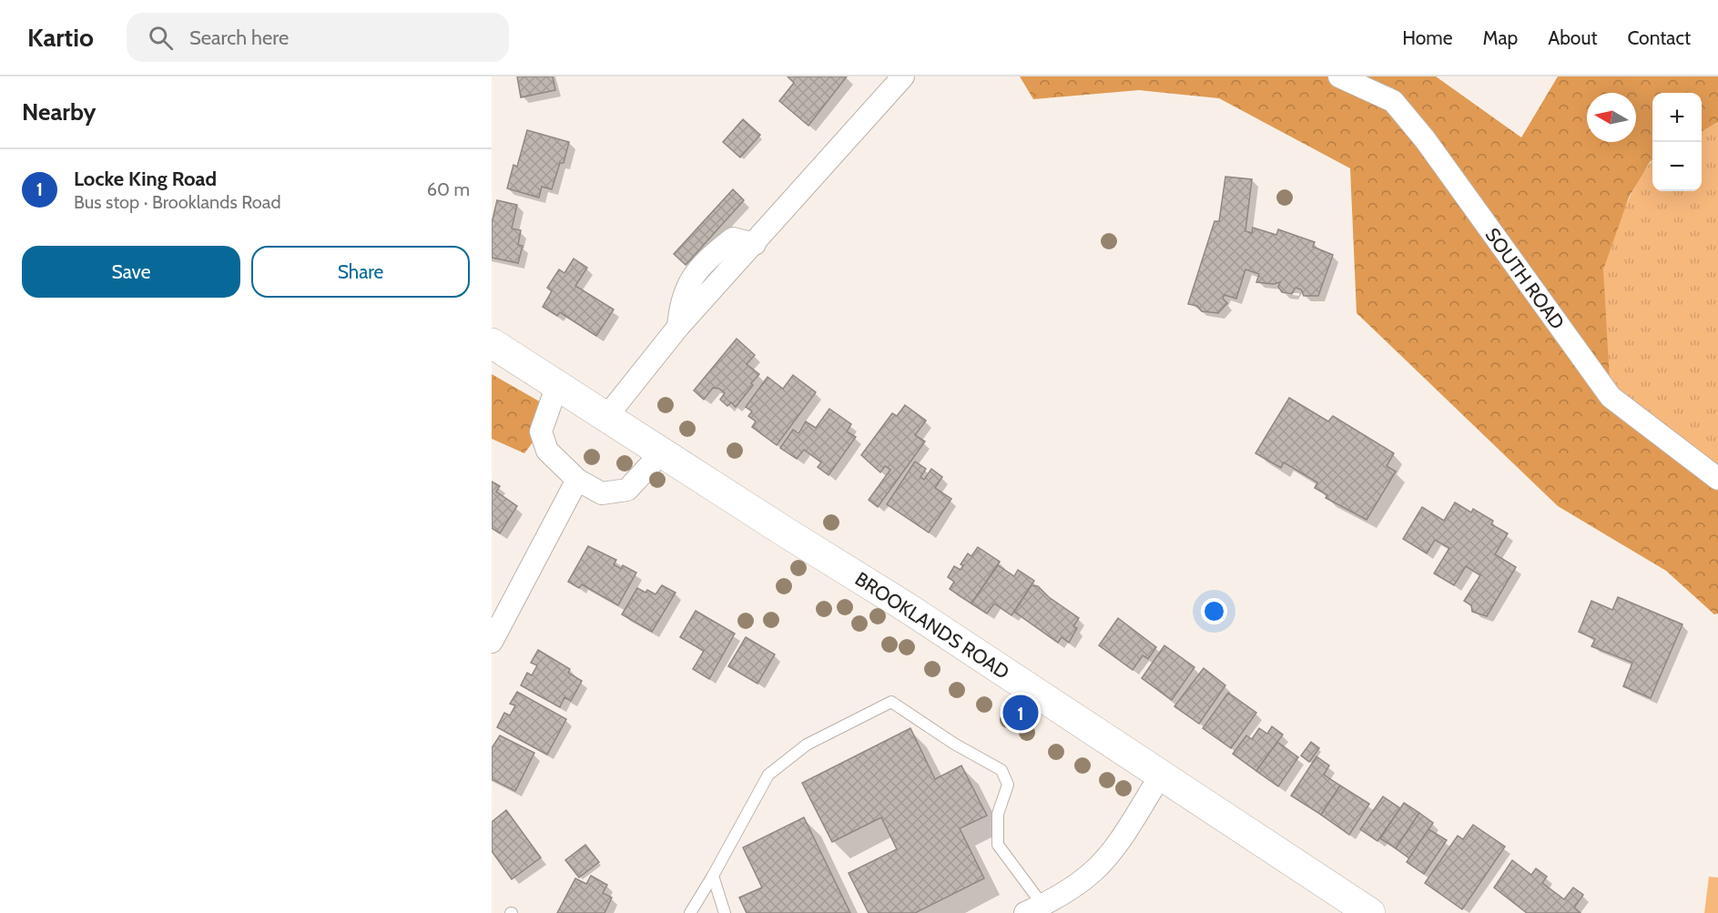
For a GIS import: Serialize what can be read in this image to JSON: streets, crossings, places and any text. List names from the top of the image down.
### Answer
{
  "streets": {
    "main road": ["BROOKLANDS ROAD"],
    "street": ["SOUTH ROAD"]
  },
  "north": "left",
  "page": {
    "header": "Kartio",
    "search": "Search here",
    "nav": [
      "Home",
      "Map",
      "About",
      "Contact"
    ],
    "heading": "Nearby",
    "map_buttons": ["+", "−"],
    "list": [
      {
        "mark": "1",
        "name": "Locke King Road",
        "note": "Bus stop · Brooklands Road",
        "value": "60 m"
      }
    ],
    "buttons": ["Save", "Share"],
    "pins": "1"
  }
}
